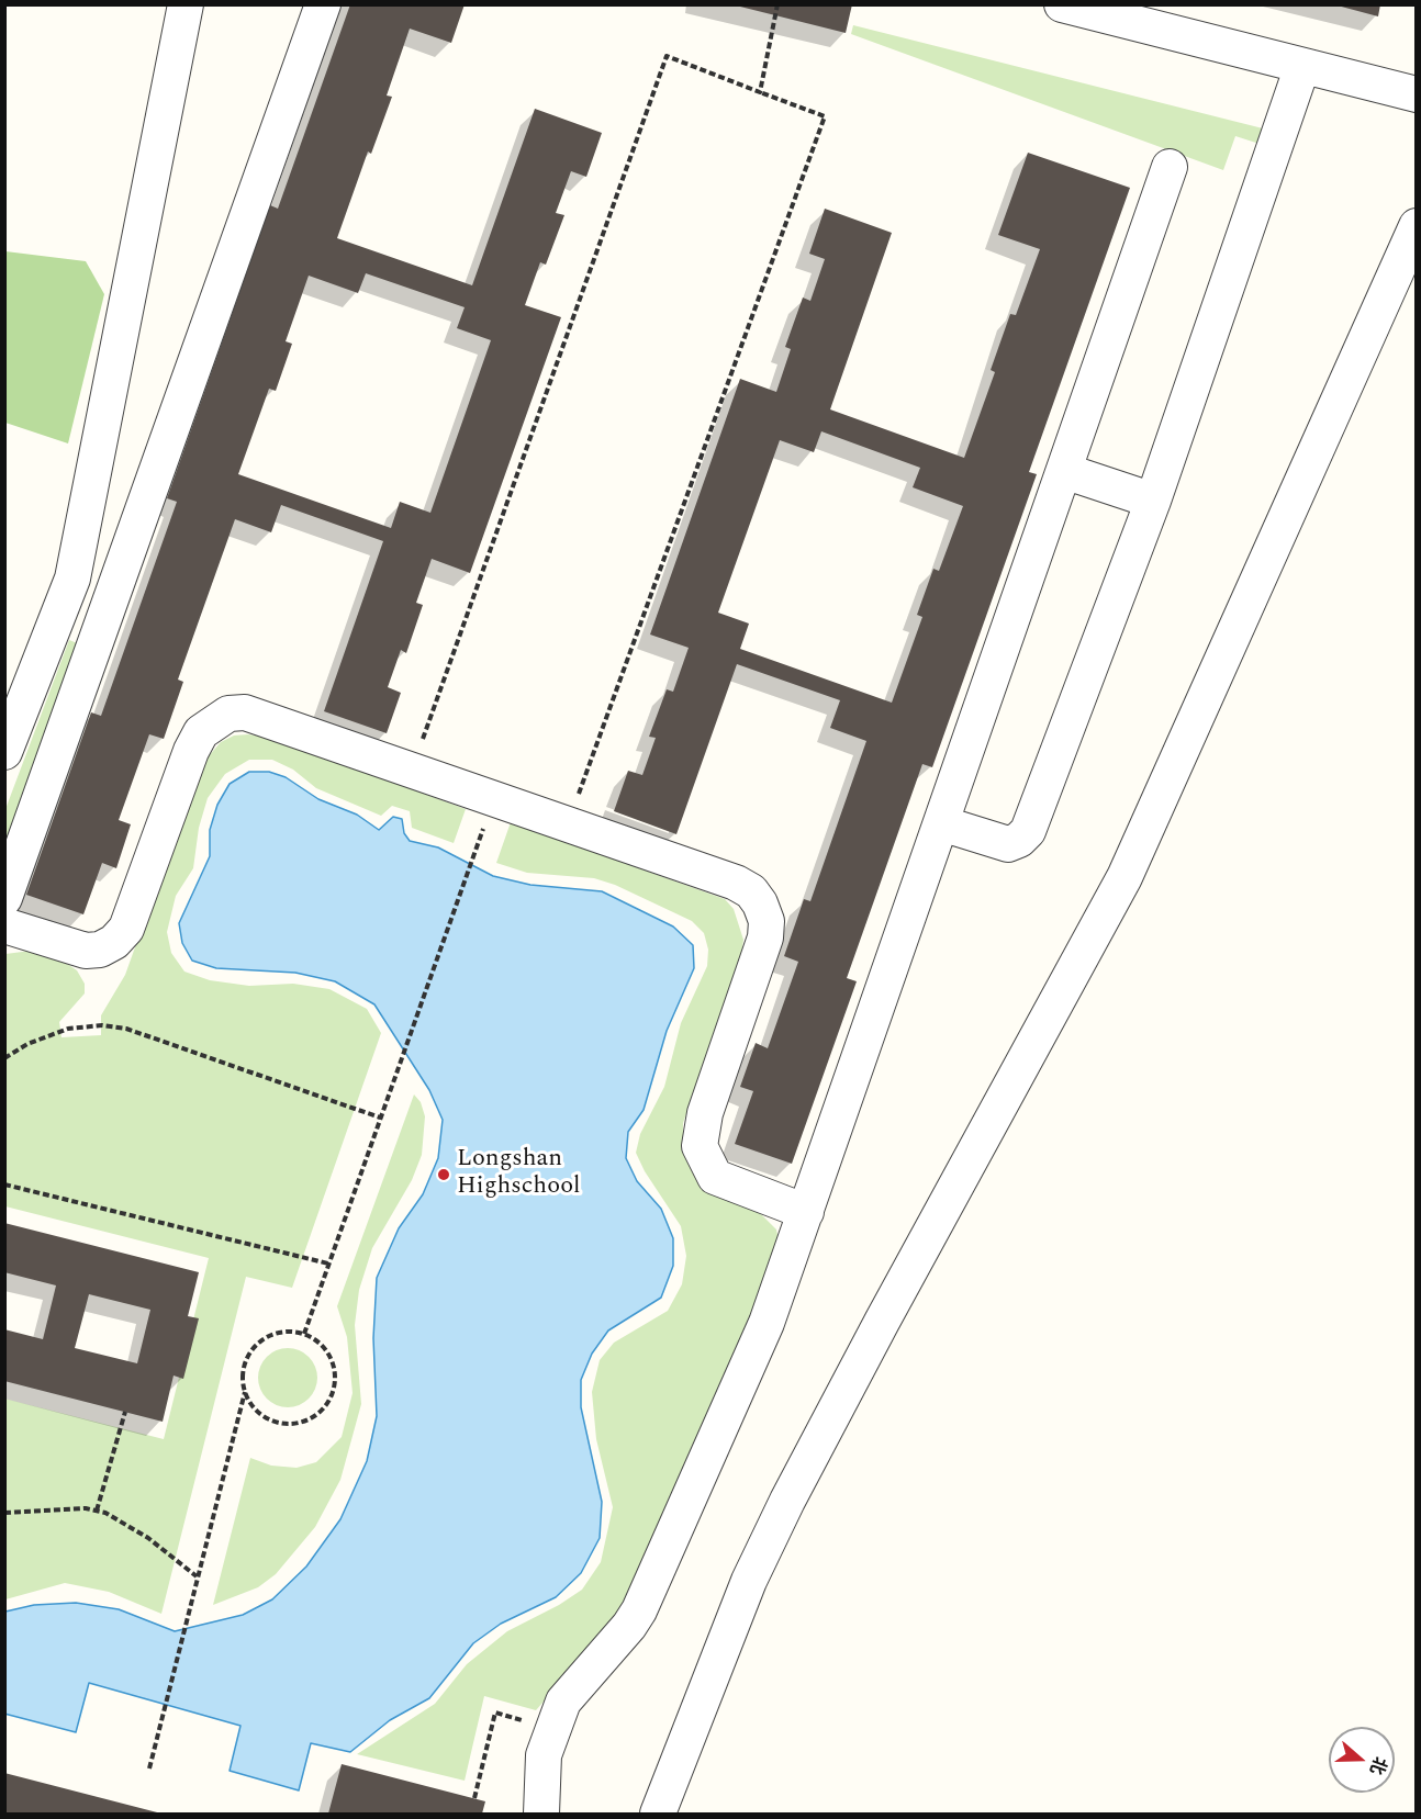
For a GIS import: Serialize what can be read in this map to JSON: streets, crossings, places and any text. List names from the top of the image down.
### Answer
{
  "places": ["Longshan Highschool"],
  "north": "right"
}
